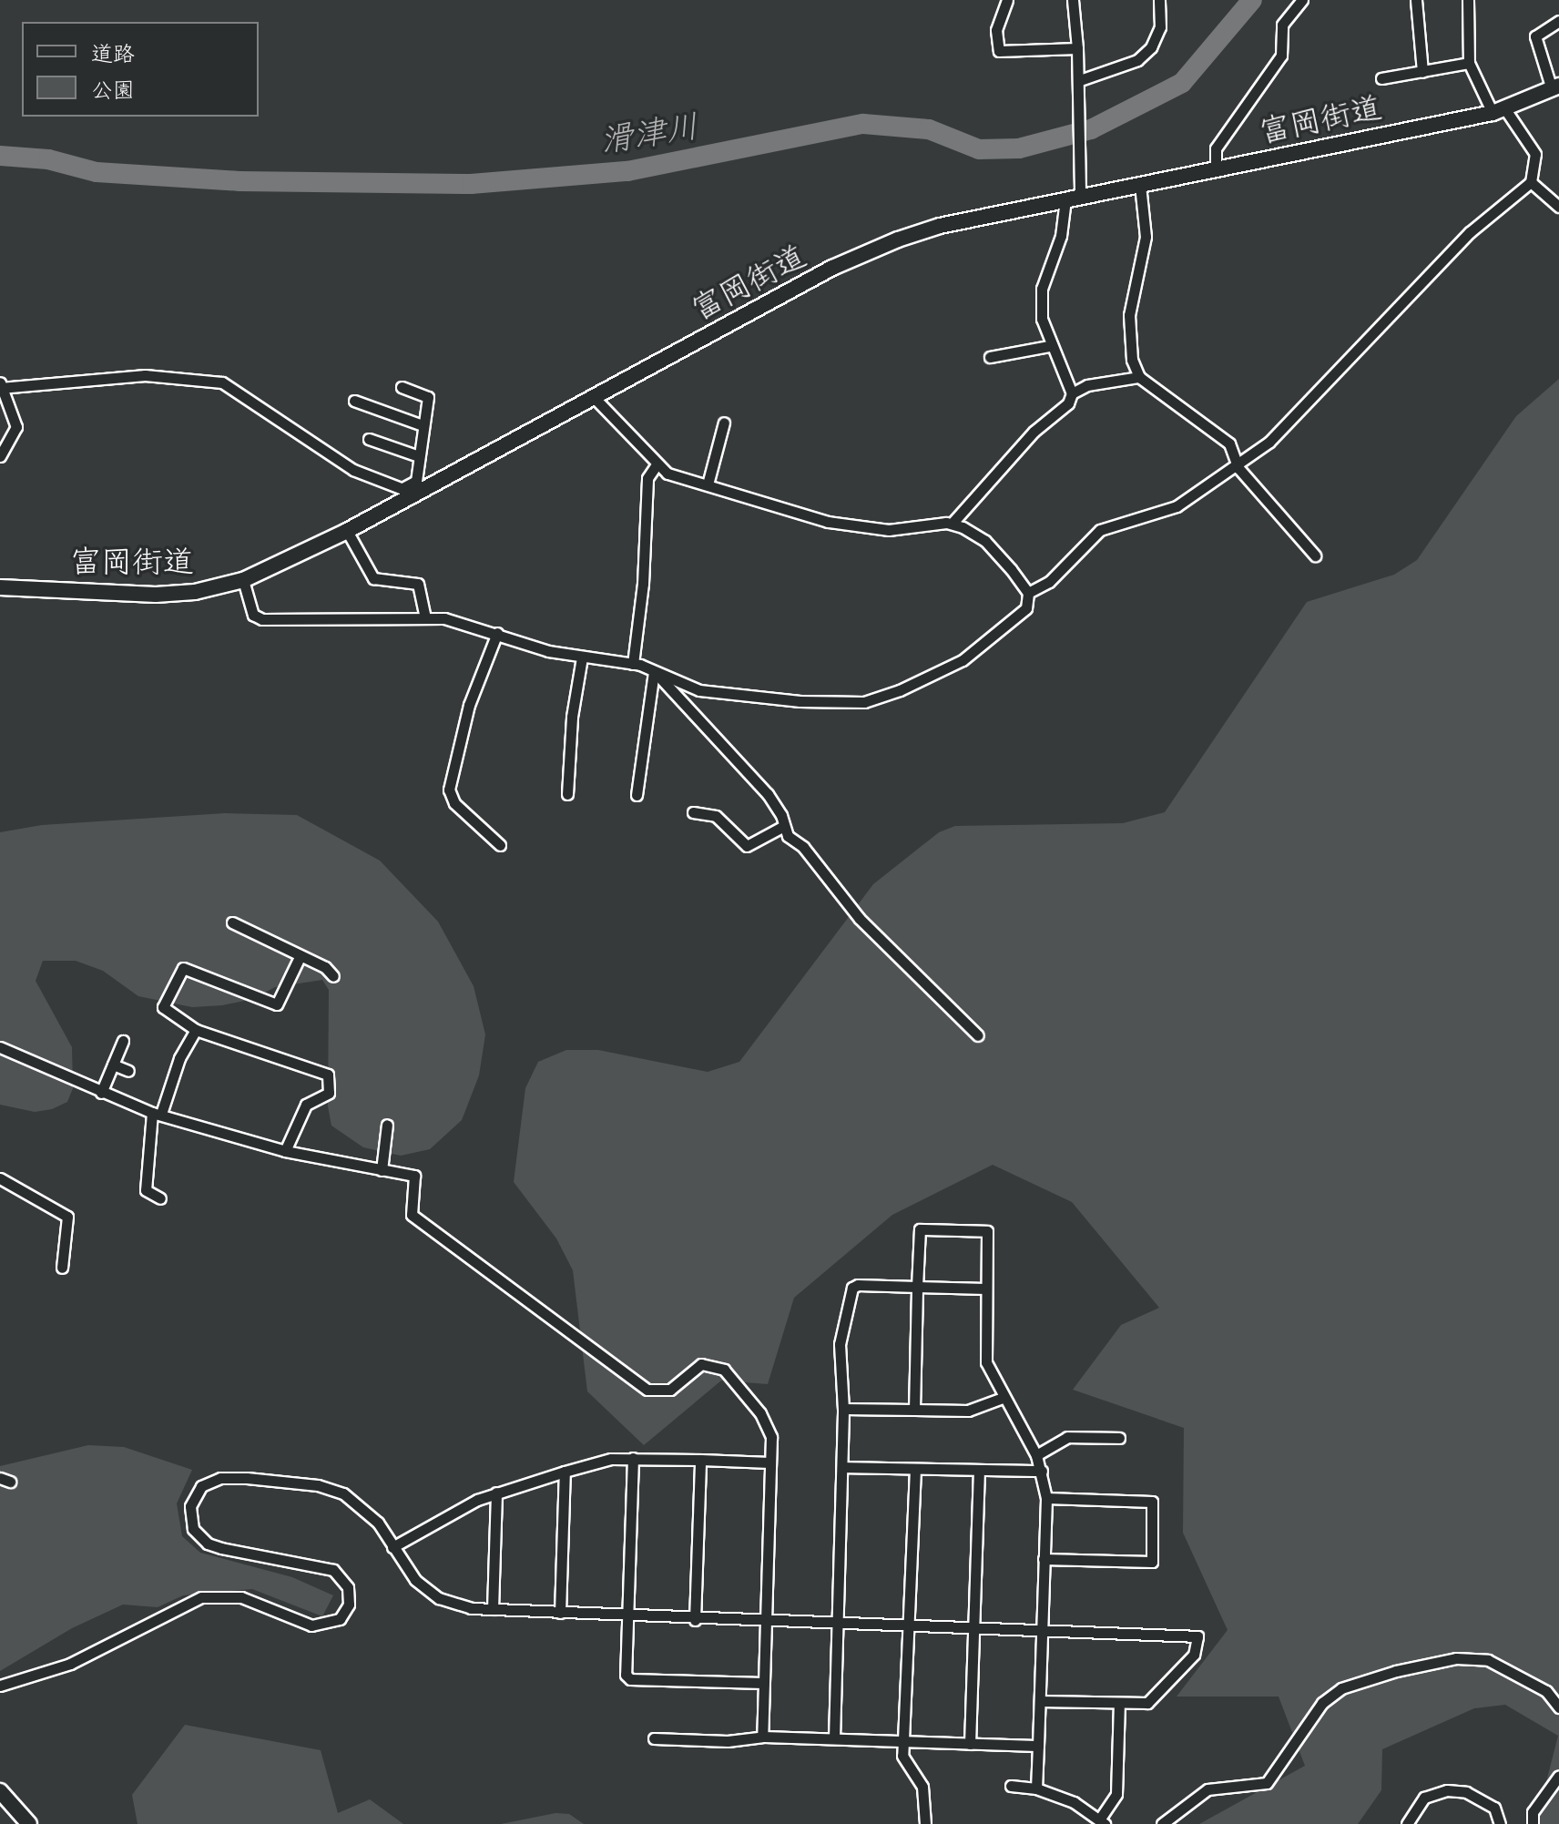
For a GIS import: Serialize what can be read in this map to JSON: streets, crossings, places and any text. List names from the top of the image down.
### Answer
{
  "streets": {
    "street": ["富岡街道"]
  },
  "water": ["滑津川"],
  "legend": ["道路", "公園"]
}
